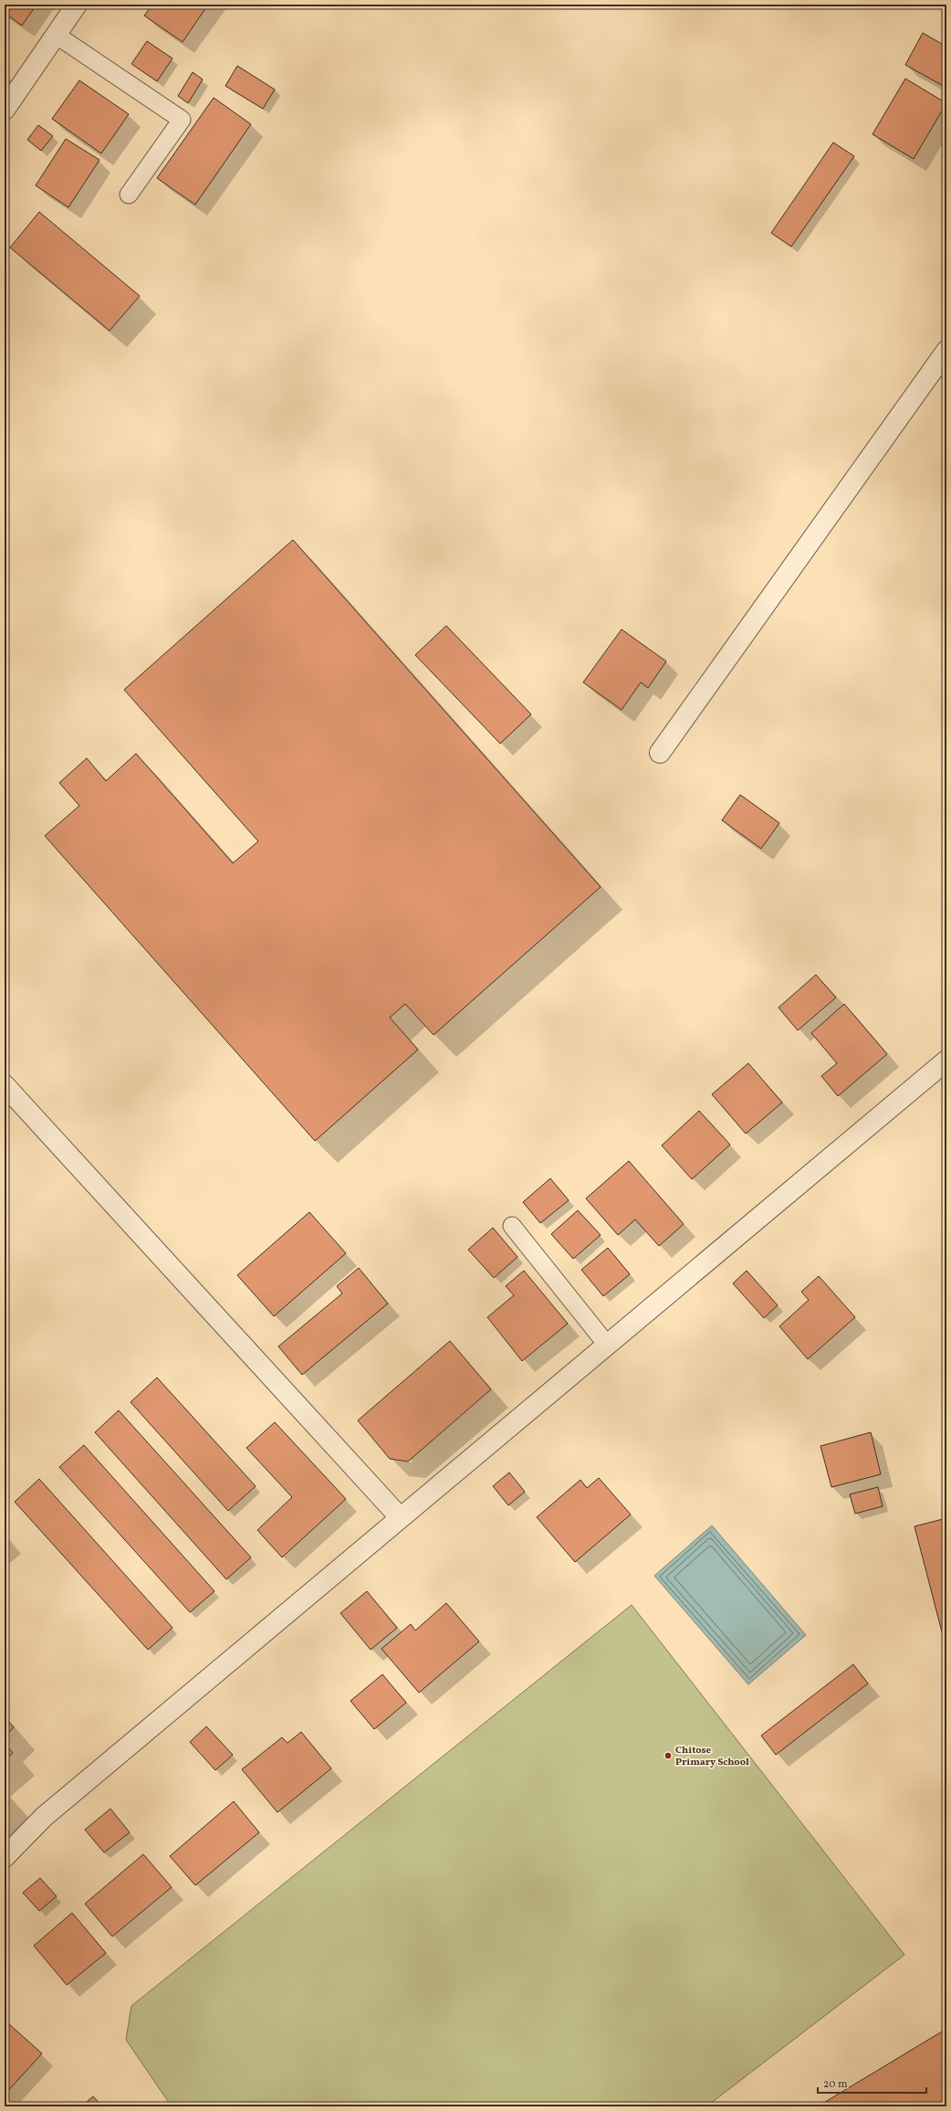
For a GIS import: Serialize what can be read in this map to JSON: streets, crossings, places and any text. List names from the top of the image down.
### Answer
{
  "places": ["Chitose Primary School"],
  "scale_bar": "20 m"
}
